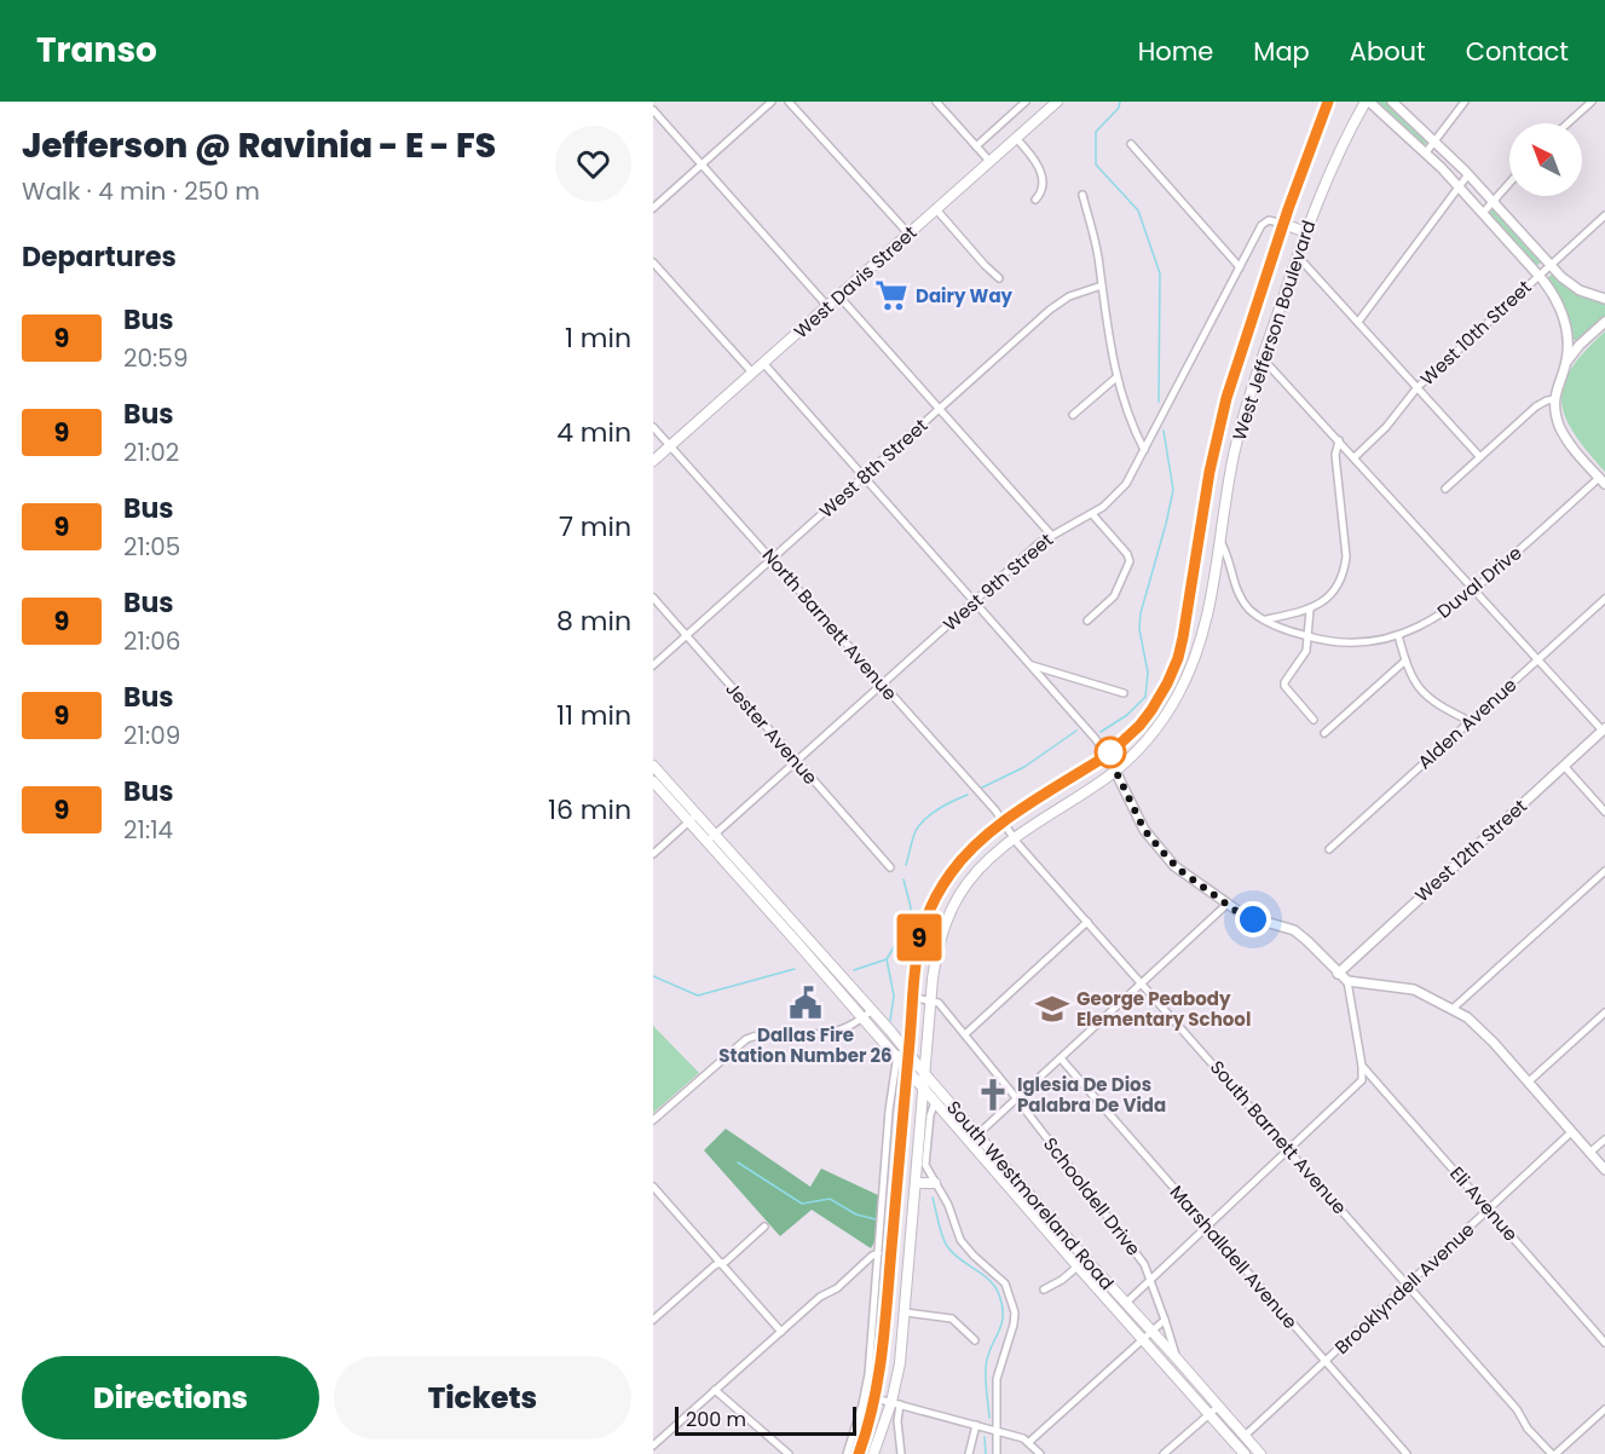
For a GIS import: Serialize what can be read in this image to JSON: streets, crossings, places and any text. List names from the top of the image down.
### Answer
{
  "streets": {
    "main road": ["West Davis Street", "West Jefferson Boulevard", "South Westmoreland Road"],
    "street": [
      "West 10th Street",
      "West 8th Street",
      "West 9th Street",
      "Duval Drive",
      "North Barnett Avenue",
      "Alden Avenue",
      "Jester Avenue",
      "West 12th Street",
      "South Barnett Avenue",
      "Schooldell Drive",
      "Eli Avenue",
      "Marshalldell Avenue",
      "Brooklyndell Avenue"
    ]
  },
  "crossings": [
    ["West Davis Street", "North Barnett Avenue"],
    ["West Jefferson Boulevard", "West 9th Street"],
    ["West Jefferson Boulevard", "Duval Drive"],
    ["West Jefferson Boulevard", "North Barnett Avenue"],
    ["West Jefferson Boulevard", "South Barnett Avenue"],
    ["West Jefferson Boulevard", "South Westmoreland Road"],
    ["West Jefferson Boulevard", "Schooldell Drive"],
    ["West 8th Street", "North Barnett Avenue"],
    ["West 8th Street", "Jester Avenue"],
    ["West 9th Street", "North Barnett Avenue"],
    ["West 9th Street", "Jester Avenue"],
    ["North Barnett Avenue", "South Barnett Avenue"],
    ["South Barnett Avenue", "Brooklyndell Avenue"],
    ["South Westmoreland Road", "Schooldell Drive"],
    ["South Westmoreland Road", "Brooklyndell Avenue"],
    ["Eli Avenue", "Brooklyndell Avenue"],
    ["Marshalldell Avenue", "Brooklyndell Avenue"]
  ],
  "places": {
    "supermarket": ["Dairy Way"],
    "public building": ["Dallas Fire Station Number 26"],
    "school or university": ["George Peabody Elementary School"],
    "church": ["Iglesia De Dios Palabra De Vida"]
  },
  "lines": ["bus line 9"],
  "scale_bar": "200 m",
  "north": "top left",
  "page": {
    "header": "Transo",
    "nav": [
      "Home",
      "Map",
      "About",
      "Contact"
    ],
    "heading": [
      ["Jefferson @ Ravinia - E - FS", "Walk · 4 min · 250 m"],
      "Departures"
    ],
    "on_map": "9",
    "list": [
      {
        "mark": "9",
        "name": "Bus",
        "note": "20:59",
        "value": "1 min"
      },
      {
        "mark": "9",
        "name": "Bus",
        "note": "21:02",
        "value": "4 min"
      },
      {
        "mark": "9",
        "name": "Bus",
        "note": "21:05",
        "value": "7 min"
      },
      {
        "mark": "9",
        "name": "Bus",
        "note": "21:06",
        "value": "8 min"
      },
      {
        "mark": "9",
        "name": "Bus",
        "note": "21:09",
        "value": "11 min"
      },
      {
        "mark": "9",
        "name": "Bus",
        "note": "21:14",
        "value": "16 min"
      }
    ],
    "buttons": ["Directions", "Tickets"],
    "scale": "200 m"
  }
}
